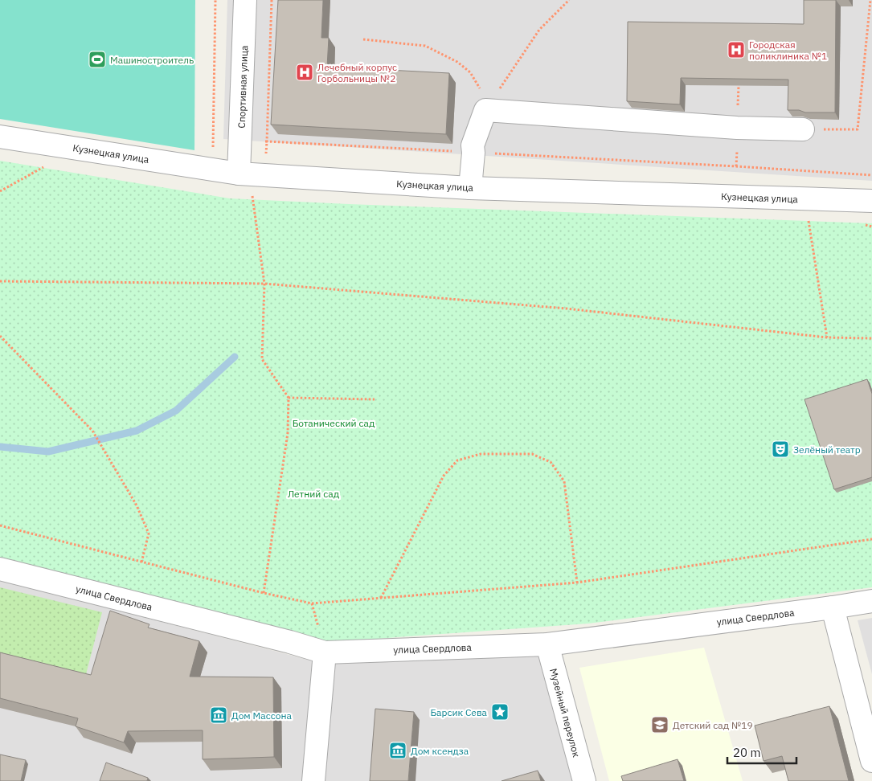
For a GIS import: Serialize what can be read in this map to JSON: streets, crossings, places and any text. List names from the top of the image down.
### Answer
{
  "streets": {
    "street": [
      "Спортивная улица",
      "Кузнецкая улица",
      "улица Свердлова",
      "Музейный переулок"
    ]
  },
  "crossings": [
    ["Спортивная улица", "Кузнецкая улица"],
    ["улица Свердлова", "Музейный переулок"]
  ],
  "parks": ["Ботанический сад", "Летний сад"],
  "places": {
    "hospital": ["Городская поликлиника №1", "Лечебный корпус Горбольницы №2"],
    "sports": ["Машиностроитель"],
    "theatre": ["Зелёный театр"],
    "place": ["Барсик Сева"],
    "museum": ["Дом Масcона", "Дом ксендза"],
    "school or university": ["Детский сад №19"]
  },
  "scale_bar": "20 m"
}
